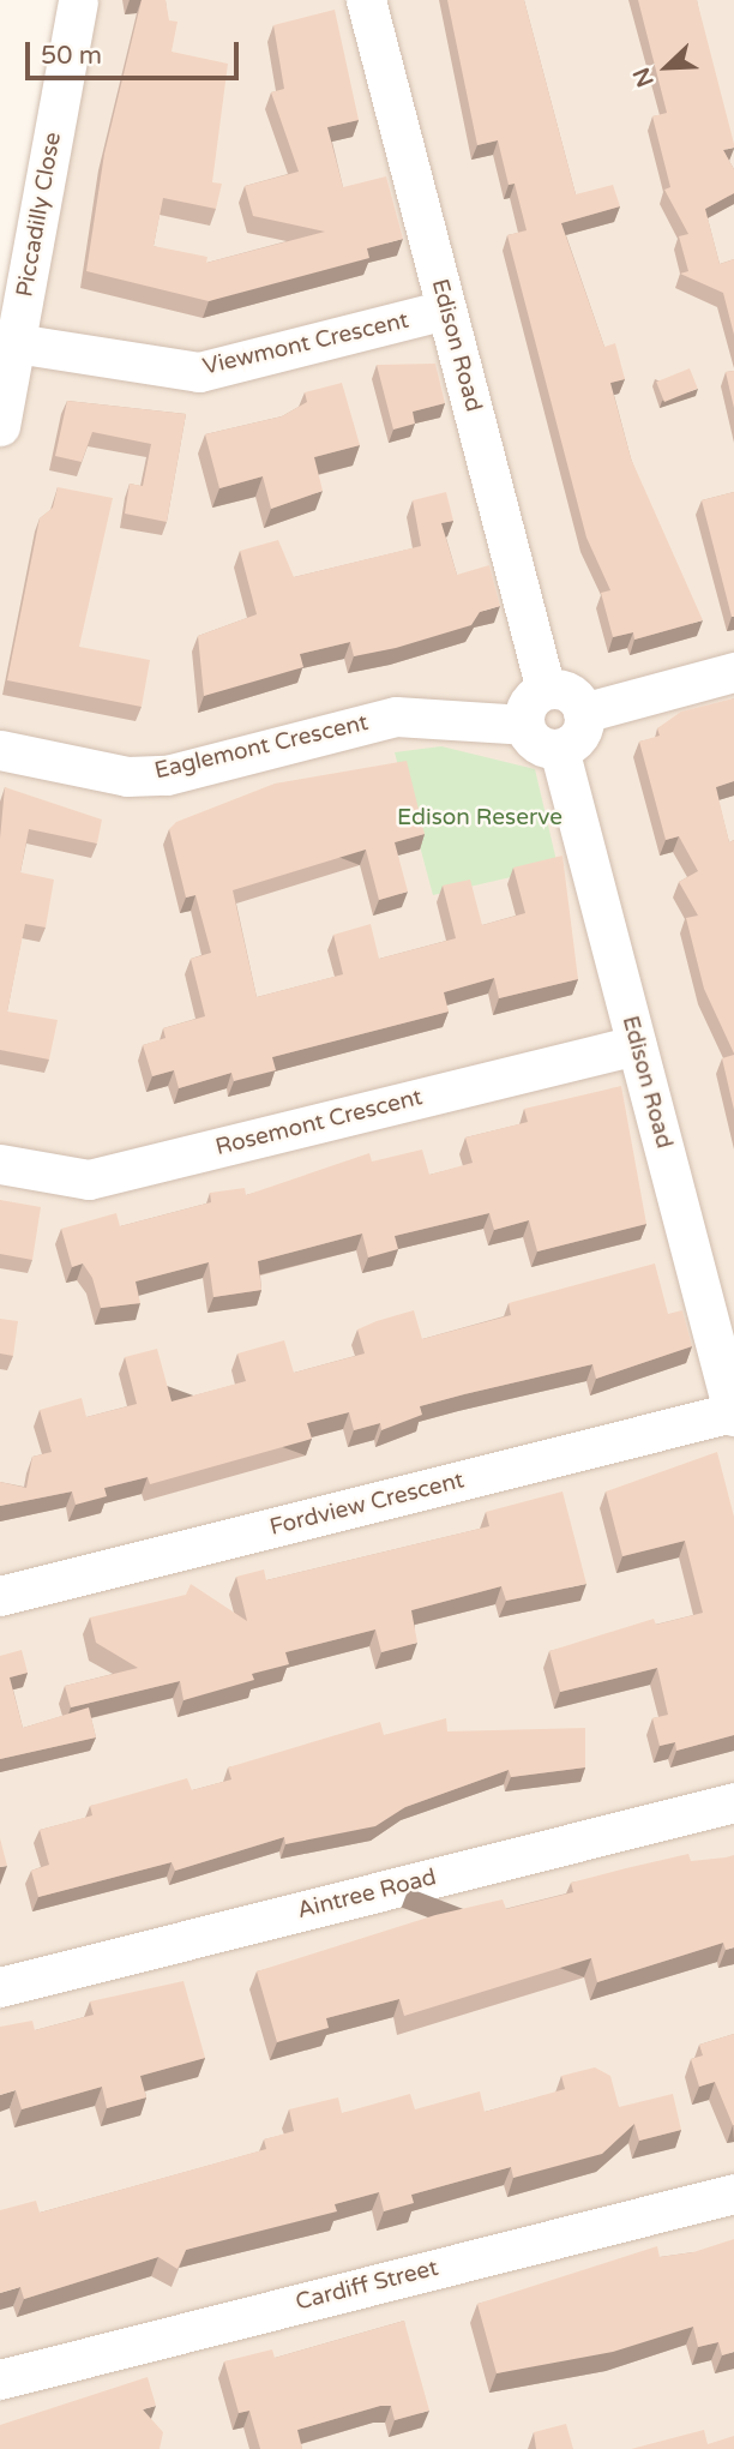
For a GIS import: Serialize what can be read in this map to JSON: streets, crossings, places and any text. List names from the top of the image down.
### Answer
{
  "streets": {
    "street": [
      "Piccadilly Close",
      "Viewmont Crescent",
      "Edison Road",
      "Eaglemont Crescent",
      "Rosemont Crescent",
      "Fordview Crescent",
      "Aintree Road",
      "Cardiff Street"
    ]
  },
  "crossings": [
    ["Piccadilly Close", "Viewmont Crescent"],
    ["Viewmont Crescent", "Edison Road"],
    ["Edison Road", "Eaglemont Crescent"],
    ["Edison Road", "Rosemont Crescent"],
    ["Edison Road", "Fordview Crescent"]
  ],
  "parks": ["Edison Reserve"],
  "scale_bar": "50 m",
  "north": "bottom left"
}
